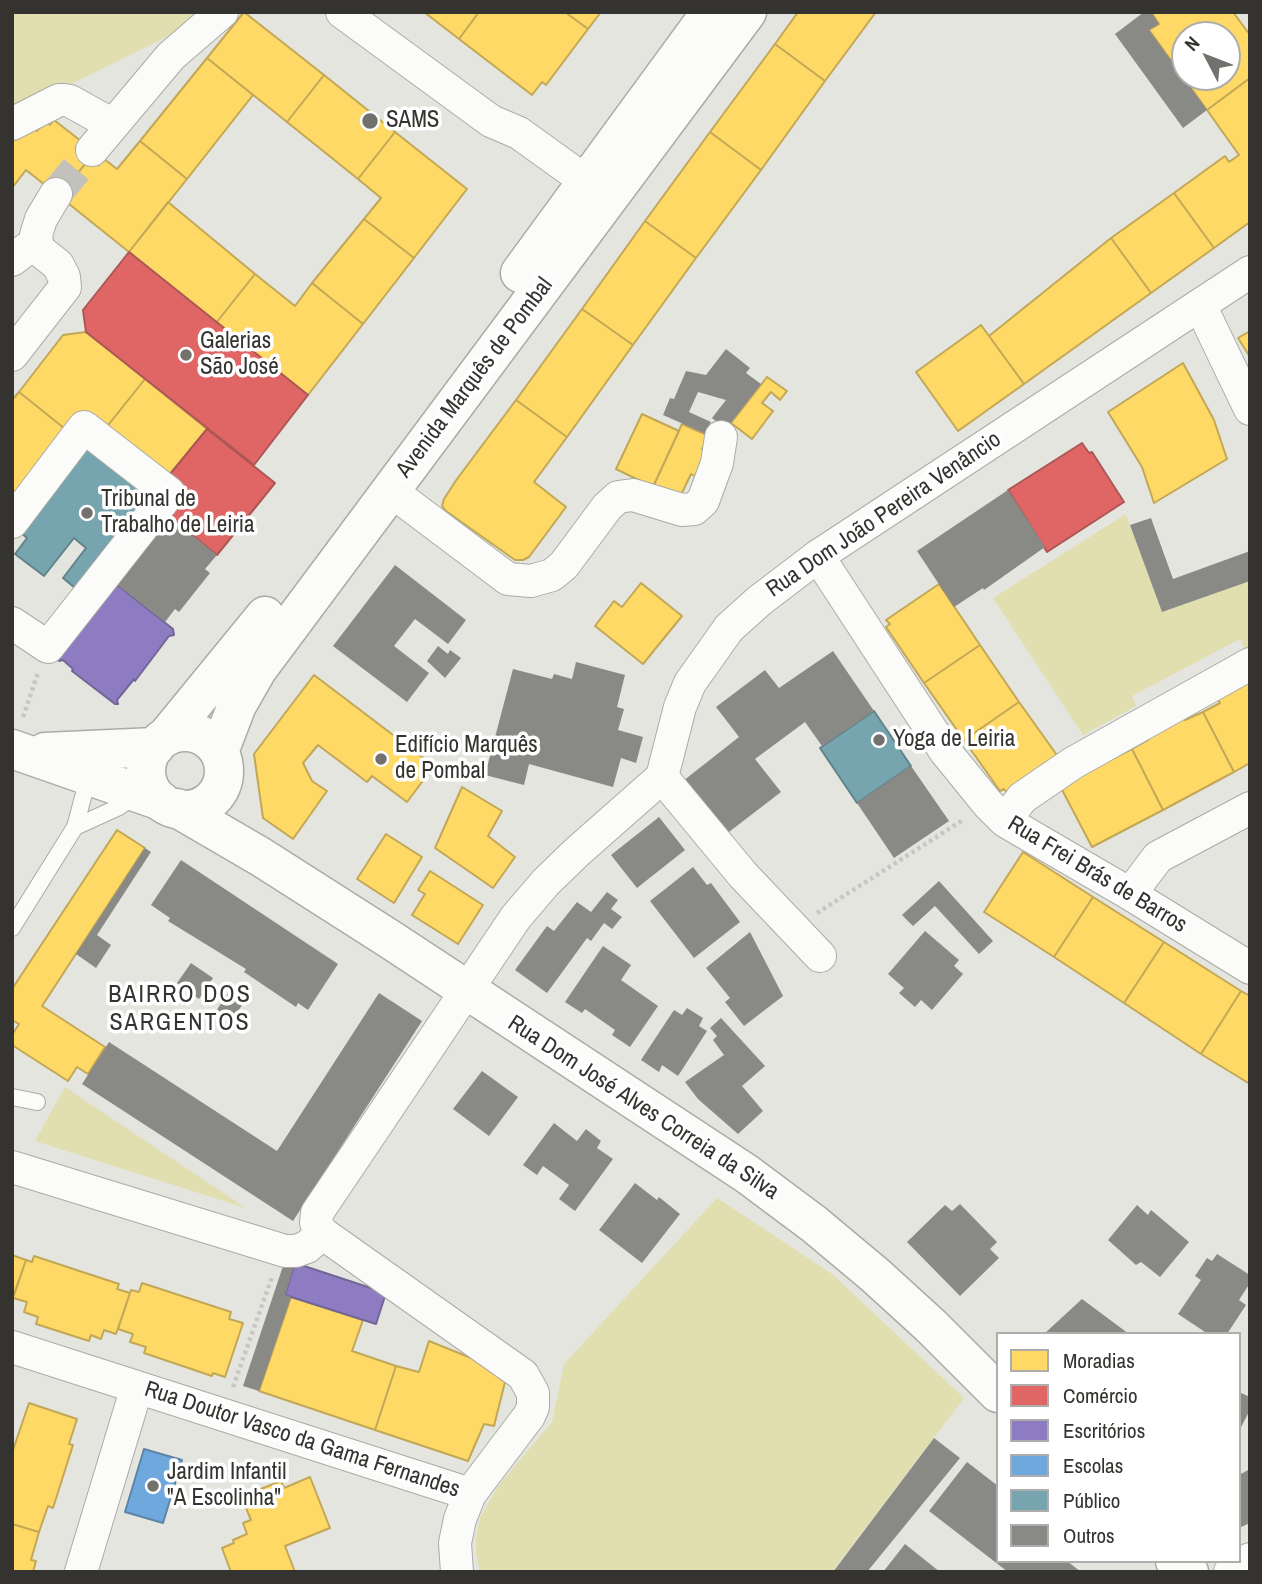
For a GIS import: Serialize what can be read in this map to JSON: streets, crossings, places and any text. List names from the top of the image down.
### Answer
{
  "streets": {
    "main road": ["Avenida Marquês de Pombal", "Rua Dom José Alves Correia da Silva"],
    "street": ["Rua Dom João Pereira Venâncio", "Rua Frei Brás de Barros", "Rua Doutor Vasco da Gama Fernandes"]
  },
  "crossings": [
    ["Avenida Marquês de Pombal", "Rua Dom José Alves Correia da Silva"],
    ["Rua Dom João Pereira Venâncio", "Rua Frei Brás de Barros"]
  ],
  "districts": ["BAIRRO DOS SARGENTOS"],
  "places": [
    "SAMS",
    "Galerias São José",
    "Tribunal de Trabalho de Leiria",
    "Yoga de Leiria",
    "Edifício Marquês de Pombal",
    "Jardim Infantil \"A Escolinha\""
  ],
  "legend": [
    "Moradias",
    "Comércio",
    "Escritórios",
    "Escolas",
    "Público",
    "Outros"
  ],
  "north": "top left"
}
